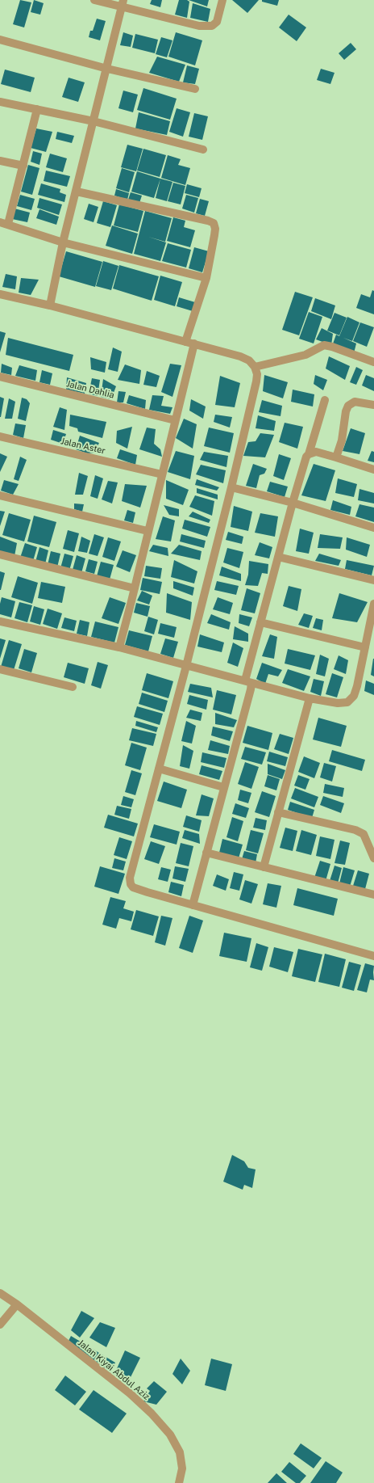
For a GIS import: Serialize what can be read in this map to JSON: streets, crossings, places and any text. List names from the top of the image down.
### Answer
{
  "streets": {
    "street": ["Jalan Dahlia", "Jalan Aster", "Jalan Kiyai Abdul Aziz"]
  }
}
